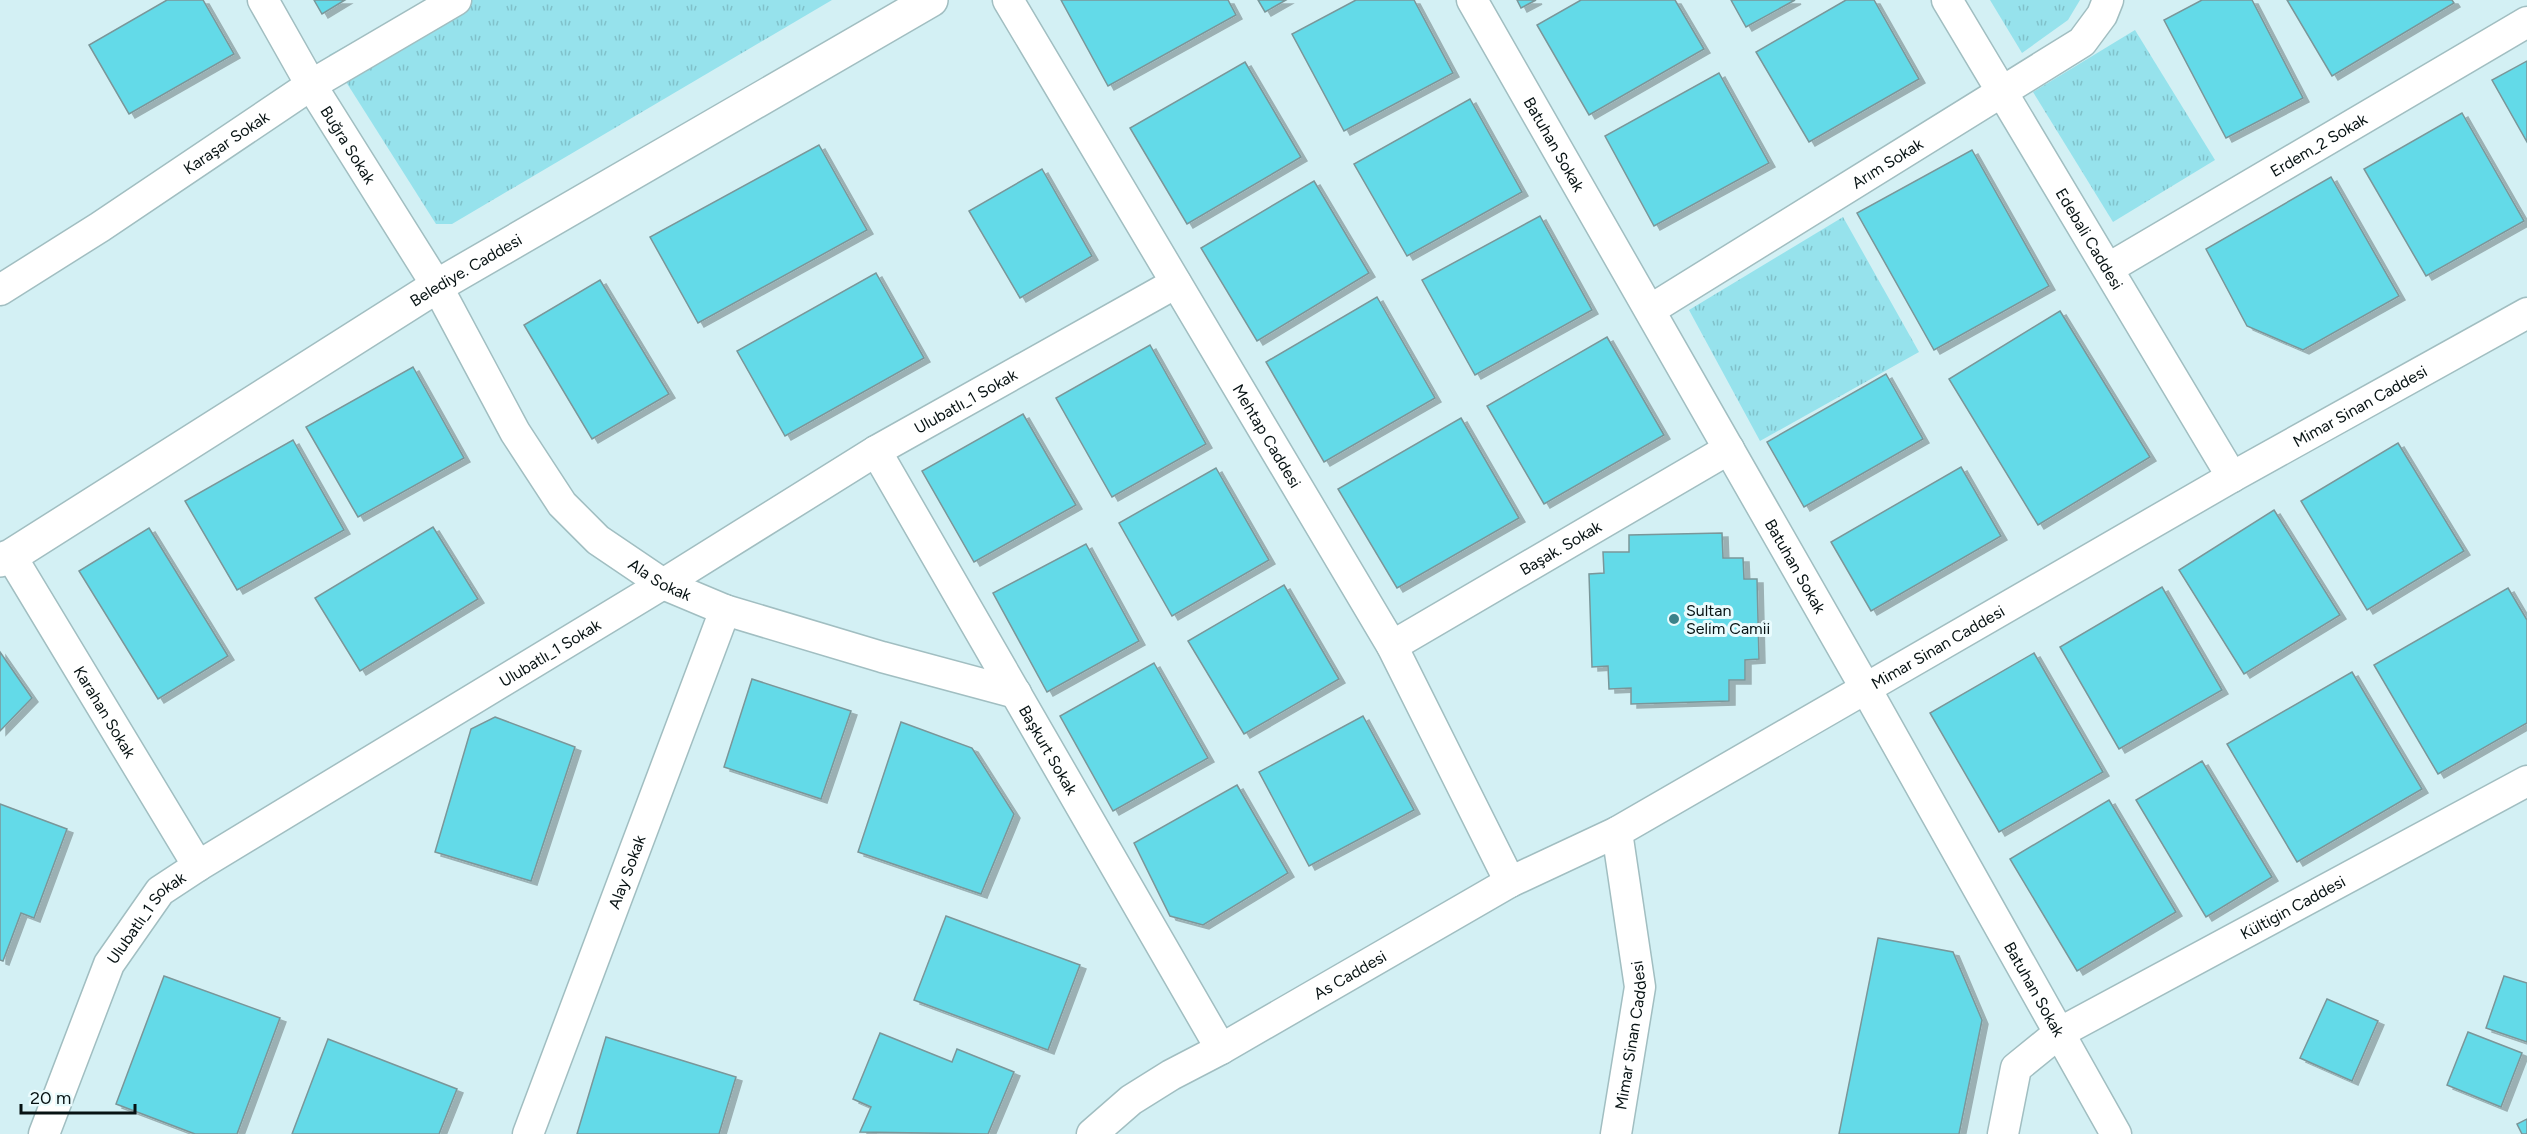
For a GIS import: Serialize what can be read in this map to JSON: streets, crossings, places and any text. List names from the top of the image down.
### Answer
{
  "streets": {
    "street": [
      "Karaşar Sokak",
      "Buğra Sokak",
      "Batuhan Sokak",
      "Erdem_2 Sokak",
      "Arım Sokak",
      "Edebali Caddesi",
      "Belediye. Caddesi",
      "Ulubatlı_1 Sokak",
      "Mimar Sinan Caddesi",
      "Mehtap Caddesi",
      "Başak. Sokak",
      "Ala Sokak",
      "Karahan Sokak",
      "Başkurt Sokak",
      "Alay Sokak",
      "Kültigin Caddesi",
      "As Caddesi"
    ]
  },
  "crossings": [
    ["Karaşar Sokak", "Buğra Sokak"],
    ["Buğra Sokak", "Belediye. Caddesi"],
    ["Buğra Sokak", "Ala Sokak"],
    ["Batuhan Sokak", "Arım Sokak"],
    ["Batuhan Sokak", "Mimar Sinan Caddesi"],
    ["Batuhan Sokak", "Başak. Sokak"],
    ["Batuhan Sokak", "Kültigin Caddesi"],
    ["Erdem_2 Sokak", "Edebali Caddesi"],
    ["Arım Sokak", "Edebali Caddesi"],
    ["Edebali Caddesi", "Mimar Sinan Caddesi"],
    ["Belediye. Caddesi", "Ala Sokak"],
    ["Belediye. Caddesi", "Karahan Sokak"],
    ["Ulubatlı_1 Sokak", "Mehtap Caddesi"],
    ["Ulubatlı_1 Sokak", "Ala Sokak"],
    ["Ulubatlı_1 Sokak", "Karahan Sokak"],
    ["Ulubatlı_1 Sokak", "Başkurt Sokak"],
    ["Mimar Sinan Caddesi", "As Caddesi"],
    ["Mehtap Caddesi", "Başak. Sokak"],
    ["Mehtap Caddesi", "As Caddesi"],
    ["Ala Sokak", "Başkurt Sokak"],
    ["Ala Sokak", "Alay Sokak"],
    ["Başkurt Sokak", "As Caddesi"]
  ],
  "places": ["Sultan Selim Camii"],
  "scale_bar": "20 m"
}
